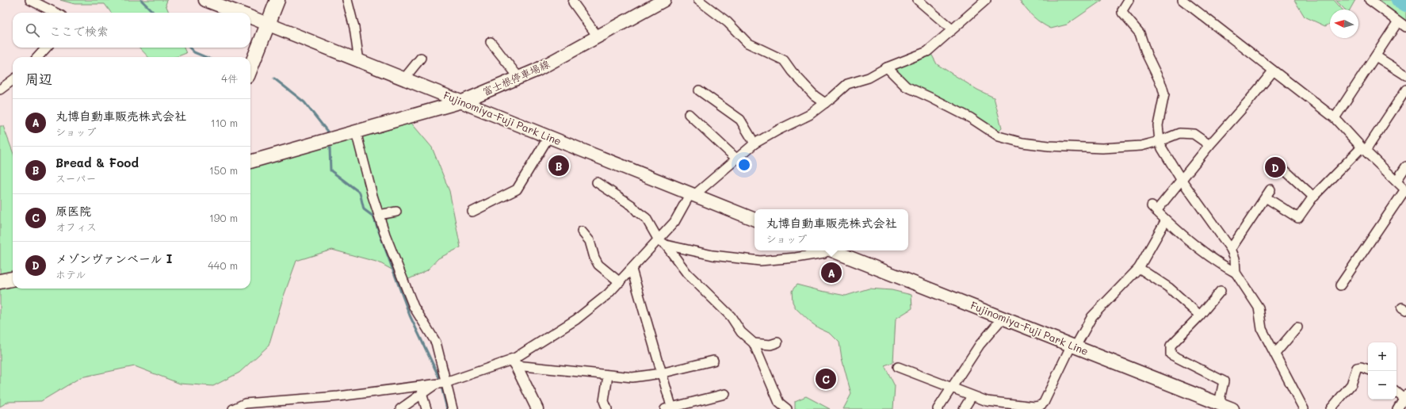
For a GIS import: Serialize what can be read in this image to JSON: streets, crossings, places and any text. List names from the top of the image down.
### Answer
{
  "streets": {
    "main road": ["富士根停車場線", "Fujinomiya-Fuji Park Line"]
  },
  "crossings": [
    ["富士根停車場線", "Fujinomiya-Fuji Park Line"]
  ],
  "north": "left",
  "page": {
    "search": "ここで検索",
    "heading": ["周辺", "4件"],
    "list": [
      {
        "mark": "A",
        "name": "丸博自動車販売株式会社",
        "note": "ショップ",
        "value": "110 m"
      },
      {
        "mark": "B",
        "name": "Bread & Food",
        "note": "スーパー",
        "value": "150 m"
      },
      {
        "mark": "C",
        "name": "原医院",
        "note": "オフィス",
        "value": "190 m"
      },
      {
        "mark": "D",
        "name": "メゾンヴァンベール I",
        "note": "ホテル",
        "value": "440 m"
      }
    ],
    "pins": [
      "B",
      "D",
      "A",
      "C"
    ],
    "popup": ["丸博自動車販売株式会社", "ショップ"],
    "map_buttons": ["+", "−"]
  }
}
